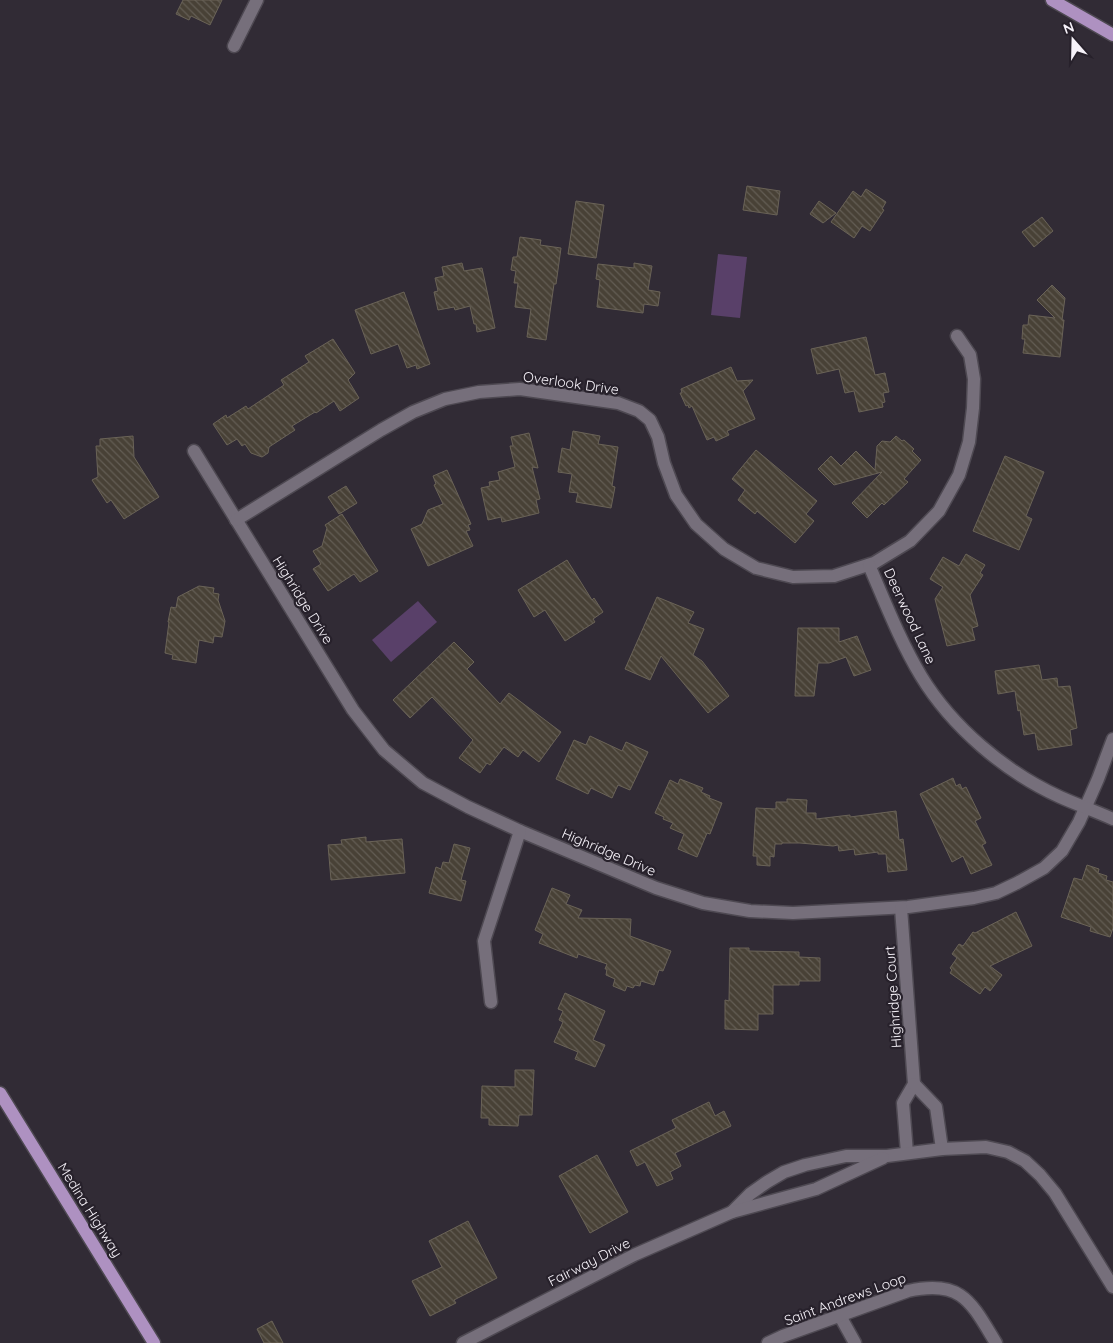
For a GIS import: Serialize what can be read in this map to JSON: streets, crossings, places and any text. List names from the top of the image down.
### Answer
{
  "streets": {
    "main road": ["Medina Highway"],
    "street": [
      "Overlook Drive",
      "Highridge Drive",
      "Deerwood Lane",
      "Highridge Court",
      "Fairway Drive",
      "Saint Andrews Loop"
    ]
  },
  "crossings": [
    ["Overlook Drive", "Highridge Drive"],
    ["Overlook Drive", "Deerwood Lane"],
    ["Highridge Drive", "Deerwood Lane"],
    ["Highridge Drive", "Highridge Court"]
  ],
  "north": "top"
}
